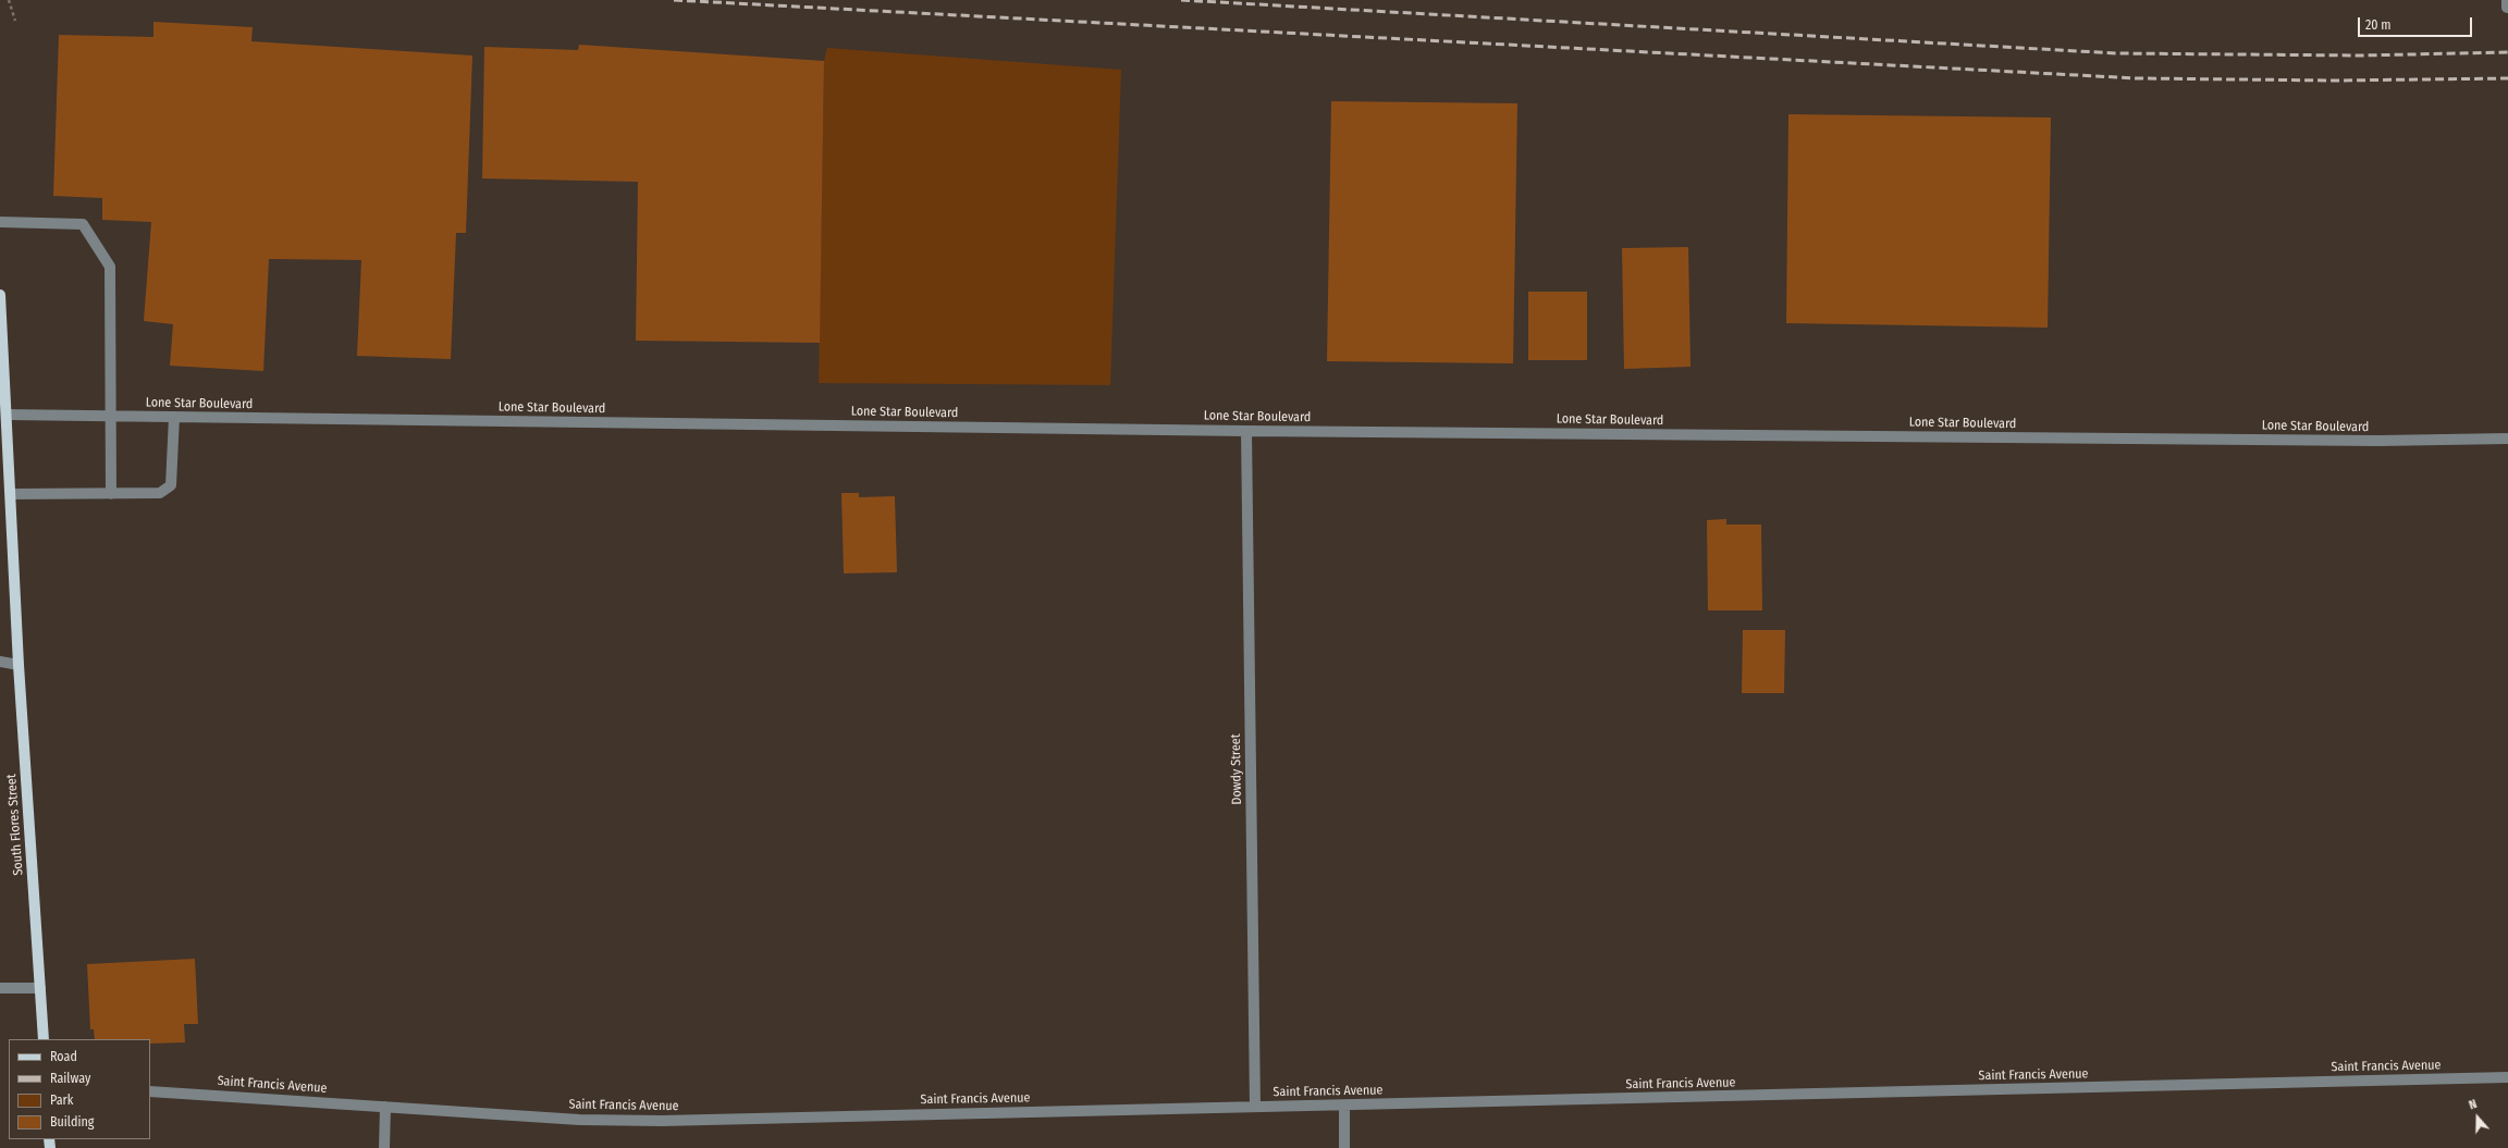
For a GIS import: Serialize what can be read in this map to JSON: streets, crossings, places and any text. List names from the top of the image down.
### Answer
{
  "streets": {
    "main road": ["South Flores Street"],
    "street": ["Lone Star Boulevard", "Dowdy Street", "Saint Francis Avenue"]
  },
  "crossings": [
    ["Lone Star Boulevard", "Dowdy Street"],
    ["Lone Star Boulevard", "South Flores Street"],
    ["Dowdy Street", "Saint Francis Avenue"]
  ],
  "legend": [
    "Road",
    "Railway",
    "Park",
    "Building"
  ],
  "scale_bar": "20 m",
  "north": "top"
}
